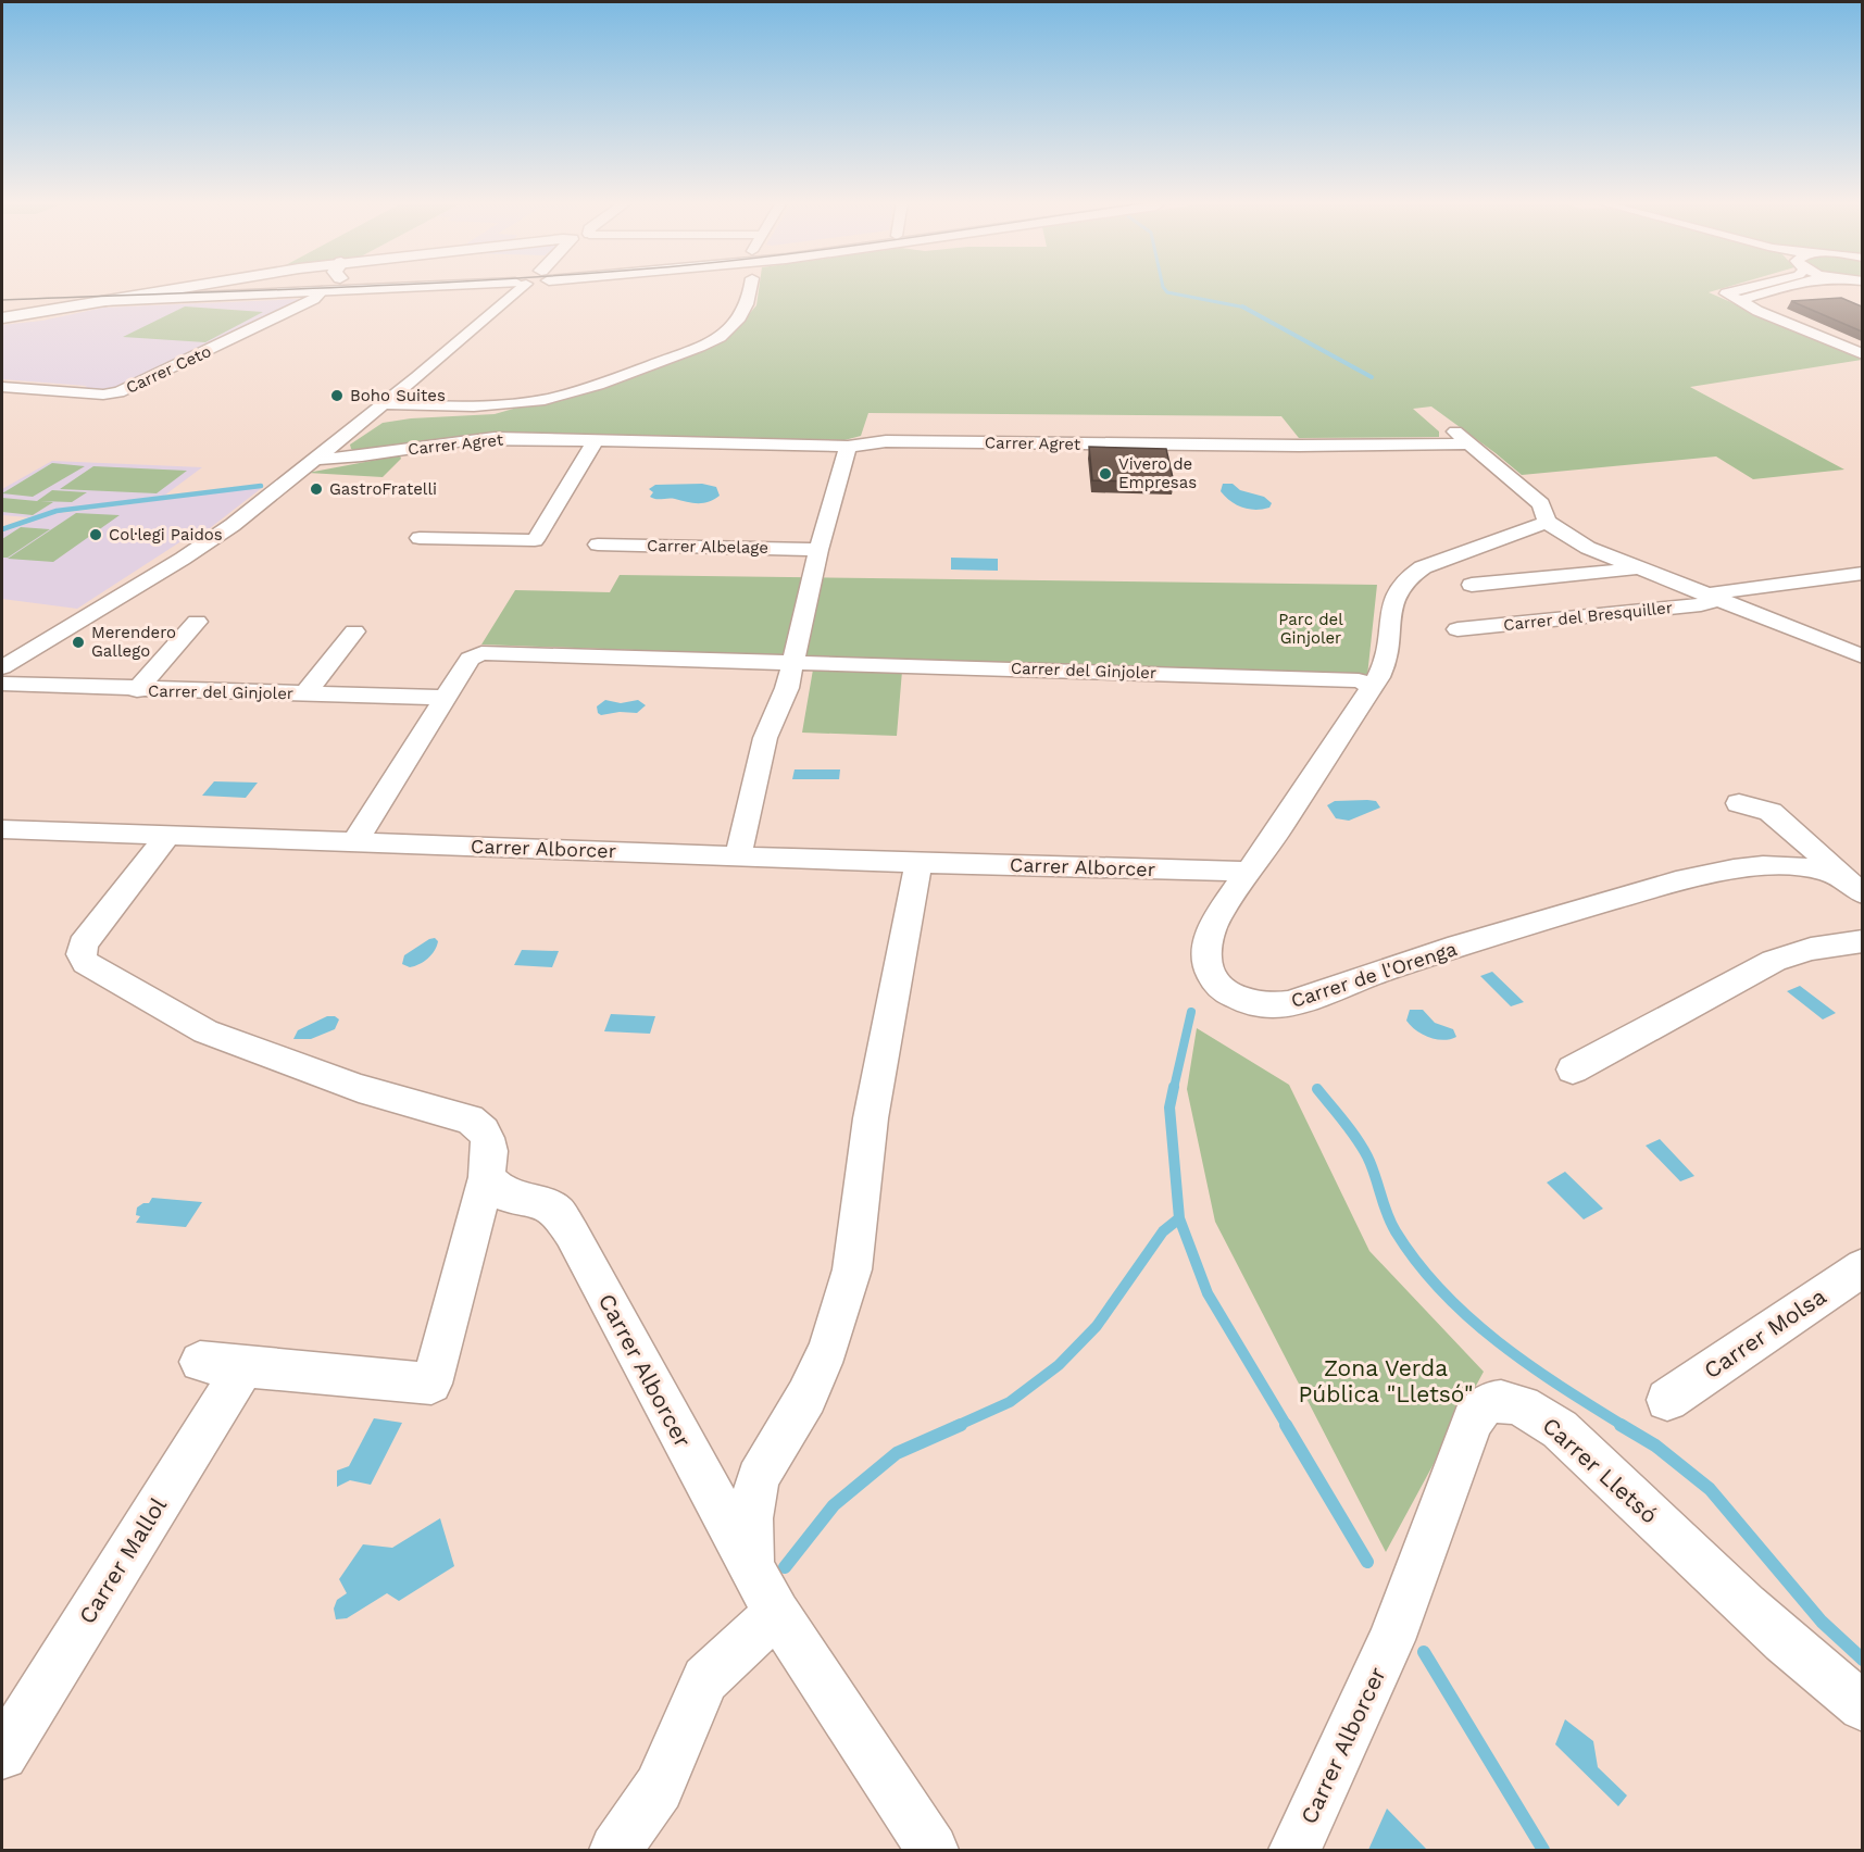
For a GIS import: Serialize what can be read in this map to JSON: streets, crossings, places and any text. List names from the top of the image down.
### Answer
{
  "streets": {
    "street": [
      "Carrer Ceto",
      "Carrer Agret",
      "Carrer Albelage",
      "Carrer del Bresquiller",
      "Carrer del Ginjoler",
      "Carrer Alborcer",
      "Carrer de l'Orenga",
      "Carrer Molsa",
      "Carrer Lletsó",
      "Carrer Mallol"
    ]
  },
  "crossings": [
    ["Carrer Agret", "Carrer del Bresquiller"],
    ["Carrer del Bresquiller", "Carrer de l'Orenga"],
    ["Carrer del Ginjoler", "Carrer Alborcer"],
    ["Carrer del Ginjoler", "Carrer de l'Orenga"],
    ["Carrer Alborcer", "Carrer de l'Orenga"],
    ["Carrer Alborcer", "Carrer Lletsó"]
  ],
  "parks": ["Parc del Ginjoler", "Zona Verda Pública \"Lletsó\""],
  "places": [
    "Boho Suites",
    "Vivero de Empresas",
    "GastroFratelli",
    "Col·legi Paidos",
    "Merendero Gallego"
  ]
}
